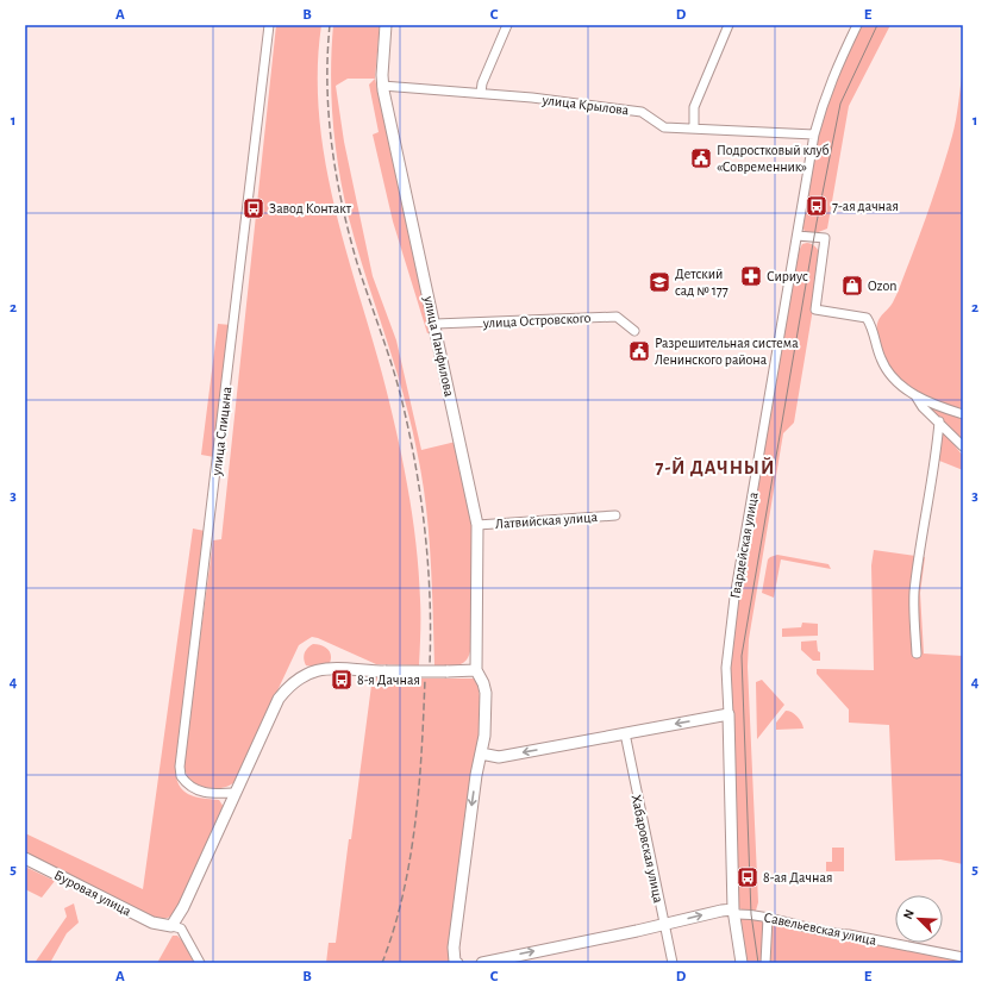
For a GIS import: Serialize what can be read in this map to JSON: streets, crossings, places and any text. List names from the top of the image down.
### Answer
{
  "streets": {
    "main road": ["улица Панфилова", "Гвардейская улица", "Буровая улица"],
    "street": [
      "улица Крылова",
      "улица Островского",
      "улица Спицына",
      "Латвийская улица",
      "Хабаровская улица",
      "Савельевская улица"
    ]
  },
  "crossings": [
    ["улица Крылова", "улица Панфилова"],
    ["улица Крылова", "Гвардейская улица"],
    ["улица Островского", "улица Панфилова"],
    ["улица Панфилова", "Латвийская улица"],
    ["Гвардейская улица", "Савельевская улица"]
  ],
  "districts": ["7-Й ДАЧНЫЙ"],
  "places": {
    "public building": ["Подростковый клуб «Современник»", "Разрешительная система Ленинского района"],
    "bus stop": [
      "7-ая дачная",
      "Завод Контакт",
      "8-я Дачная",
      "8-ая Дачная"
    ],
    "pharmacy": ["Сириус"],
    "school or university": ["Детский сад № 177"],
    "shop": ["Ozon"]
  },
  "north": "top left",
  "grid": {
    "columns": [
      "A",
      "B",
      "C",
      "D",
      "E"
    ],
    "rows": [
      "1",
      "2",
      "3",
      "4",
      "5"
    ]
  }
}
